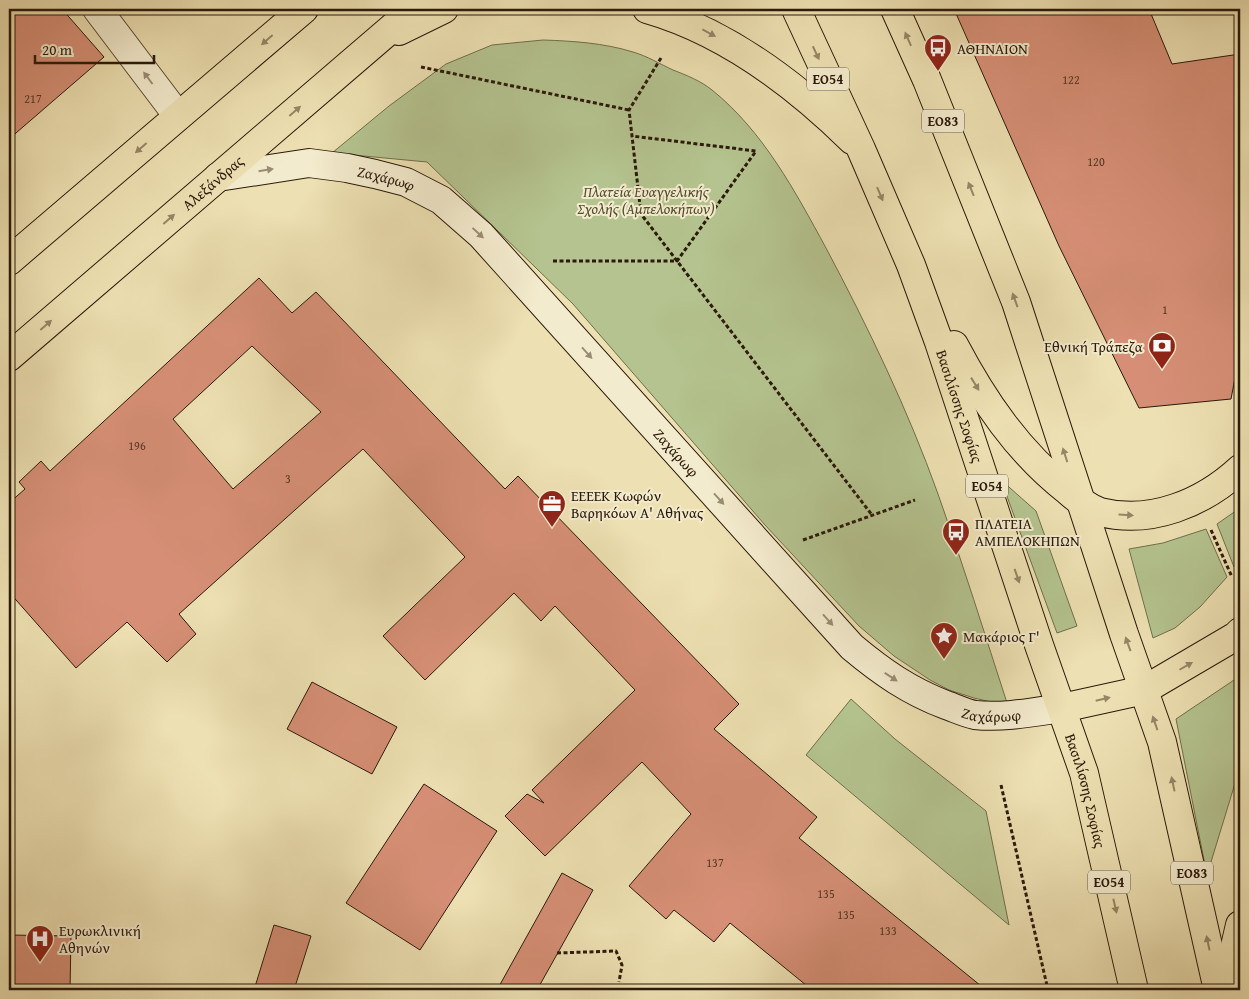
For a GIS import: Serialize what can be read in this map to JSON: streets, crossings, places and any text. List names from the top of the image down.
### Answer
{
  "streets": {
    "main road": [
      "ΕΟ54",
      "ΕΟ83",
      "Ζαχάρωφ",
      "Αλεξάνδρας",
      "Βασιλίσσης Σοφίας"
    ]
  },
  "crossings": [
    ["ΕΟ83", "Ζαχάρωφ"],
    ["Ζαχάρωφ", "Αλεξάνδρας"],
    ["Ζαχάρωφ", "Βασιλίσσης Σοφίας"]
  ],
  "one_way": ["Ζαχάρωφ"],
  "parks": ["Πλατεία Ευαγγελικής Σχολής (Αμπελοκήπων)"],
  "places": {
    "bus stop": ["ΑΘΗΝΑΙΟΝ", "ΠΛΑΤΕΙΑ ΑΜΠΕΛΟΚΗΠΩΝ"],
    "bank": ["Εθνική Τράπεζα"],
    "office": ["ΕΕΕΕΚ Κωφών Βαρηκόων Α' Αθήνας"],
    "place": ["Μακάριος Γ'"],
    "hospital": ["Ευρωκλινική Αθηνών"]
  },
  "house_numbers": [
    "122",
    "217",
    "120",
    "1",
    "196",
    "3",
    "137",
    "135",
    "135",
    "133"
  ],
  "scale_bar": "20 m"
}
